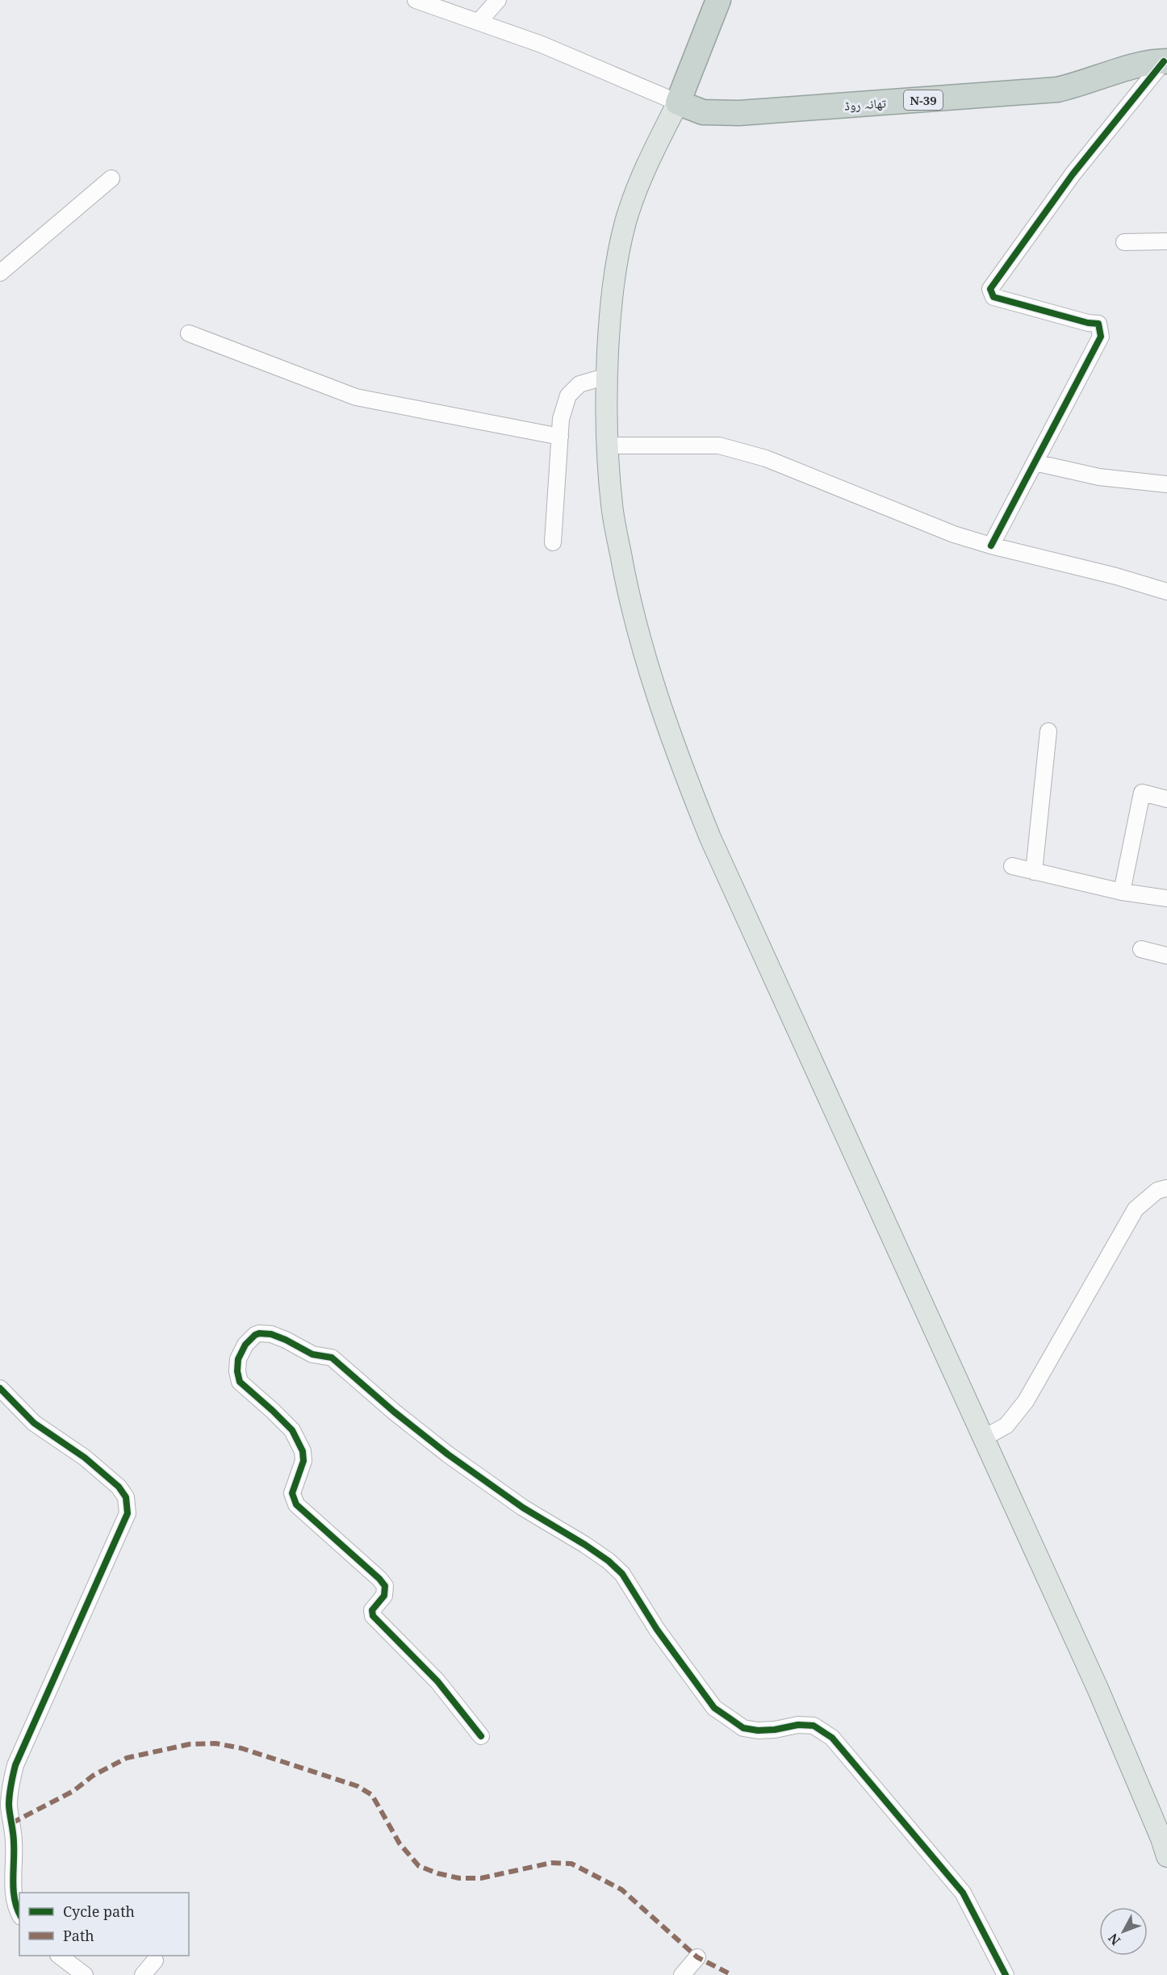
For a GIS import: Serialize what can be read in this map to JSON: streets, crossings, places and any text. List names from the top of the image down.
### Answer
{
  "streets": {
    "highway": ["N-39", "تھانہ روڈ"]
  },
  "legend": ["Cycle path", "Path"],
  "north": "bottom left"
}
